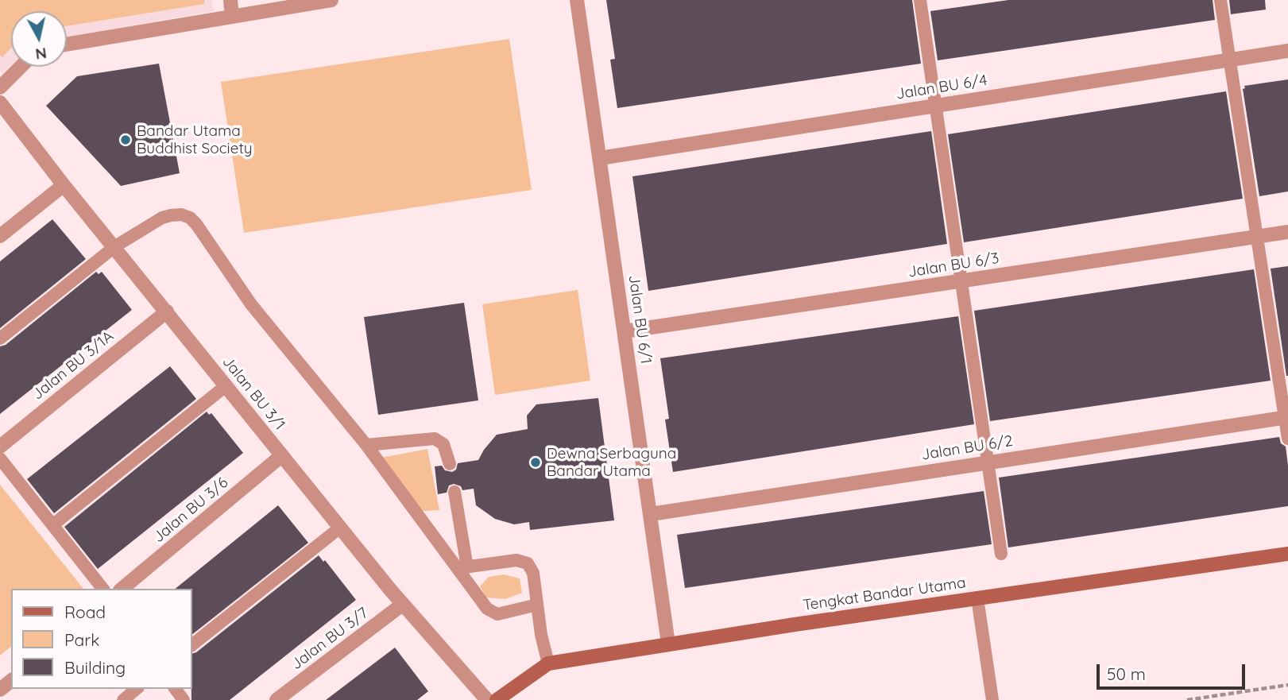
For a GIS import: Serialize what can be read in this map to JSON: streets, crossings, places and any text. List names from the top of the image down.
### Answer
{
  "streets": {
    "street": [
      "Jalan BU 6/4",
      "Jalan BU 6/3",
      "Jalan BU 6/1",
      "Jalan BU 3/1A",
      "Jalan BU 3/1",
      "Jalan BU 6/2",
      "Jalan BU 3/6",
      "Tengkat Bandar Utama",
      "Jalan BU 3/7"
    ]
  },
  "crossings": [
    ["Jalan BU 6/4", "Jalan BU 6/1"],
    ["Jalan BU 6/3", "Jalan BU 6/1"],
    ["Jalan BU 6/1", "Jalan BU 6/2"],
    ["Jalan BU 6/1", "Tengkat Bandar Utama"],
    ["Jalan BU 3/1A", "Jalan BU 3/1"],
    ["Jalan BU 3/1", "Jalan BU 3/6"],
    ["Jalan BU 3/1", "Jalan BU 3/7"]
  ],
  "places": ["Bandar Utama Buddhist Society", "Dewna Serbaguna Bandar Utama"],
  "legend": ["Road", "Park", "Building"],
  "scale_bar": "50 m",
  "north": "bottom"
}
